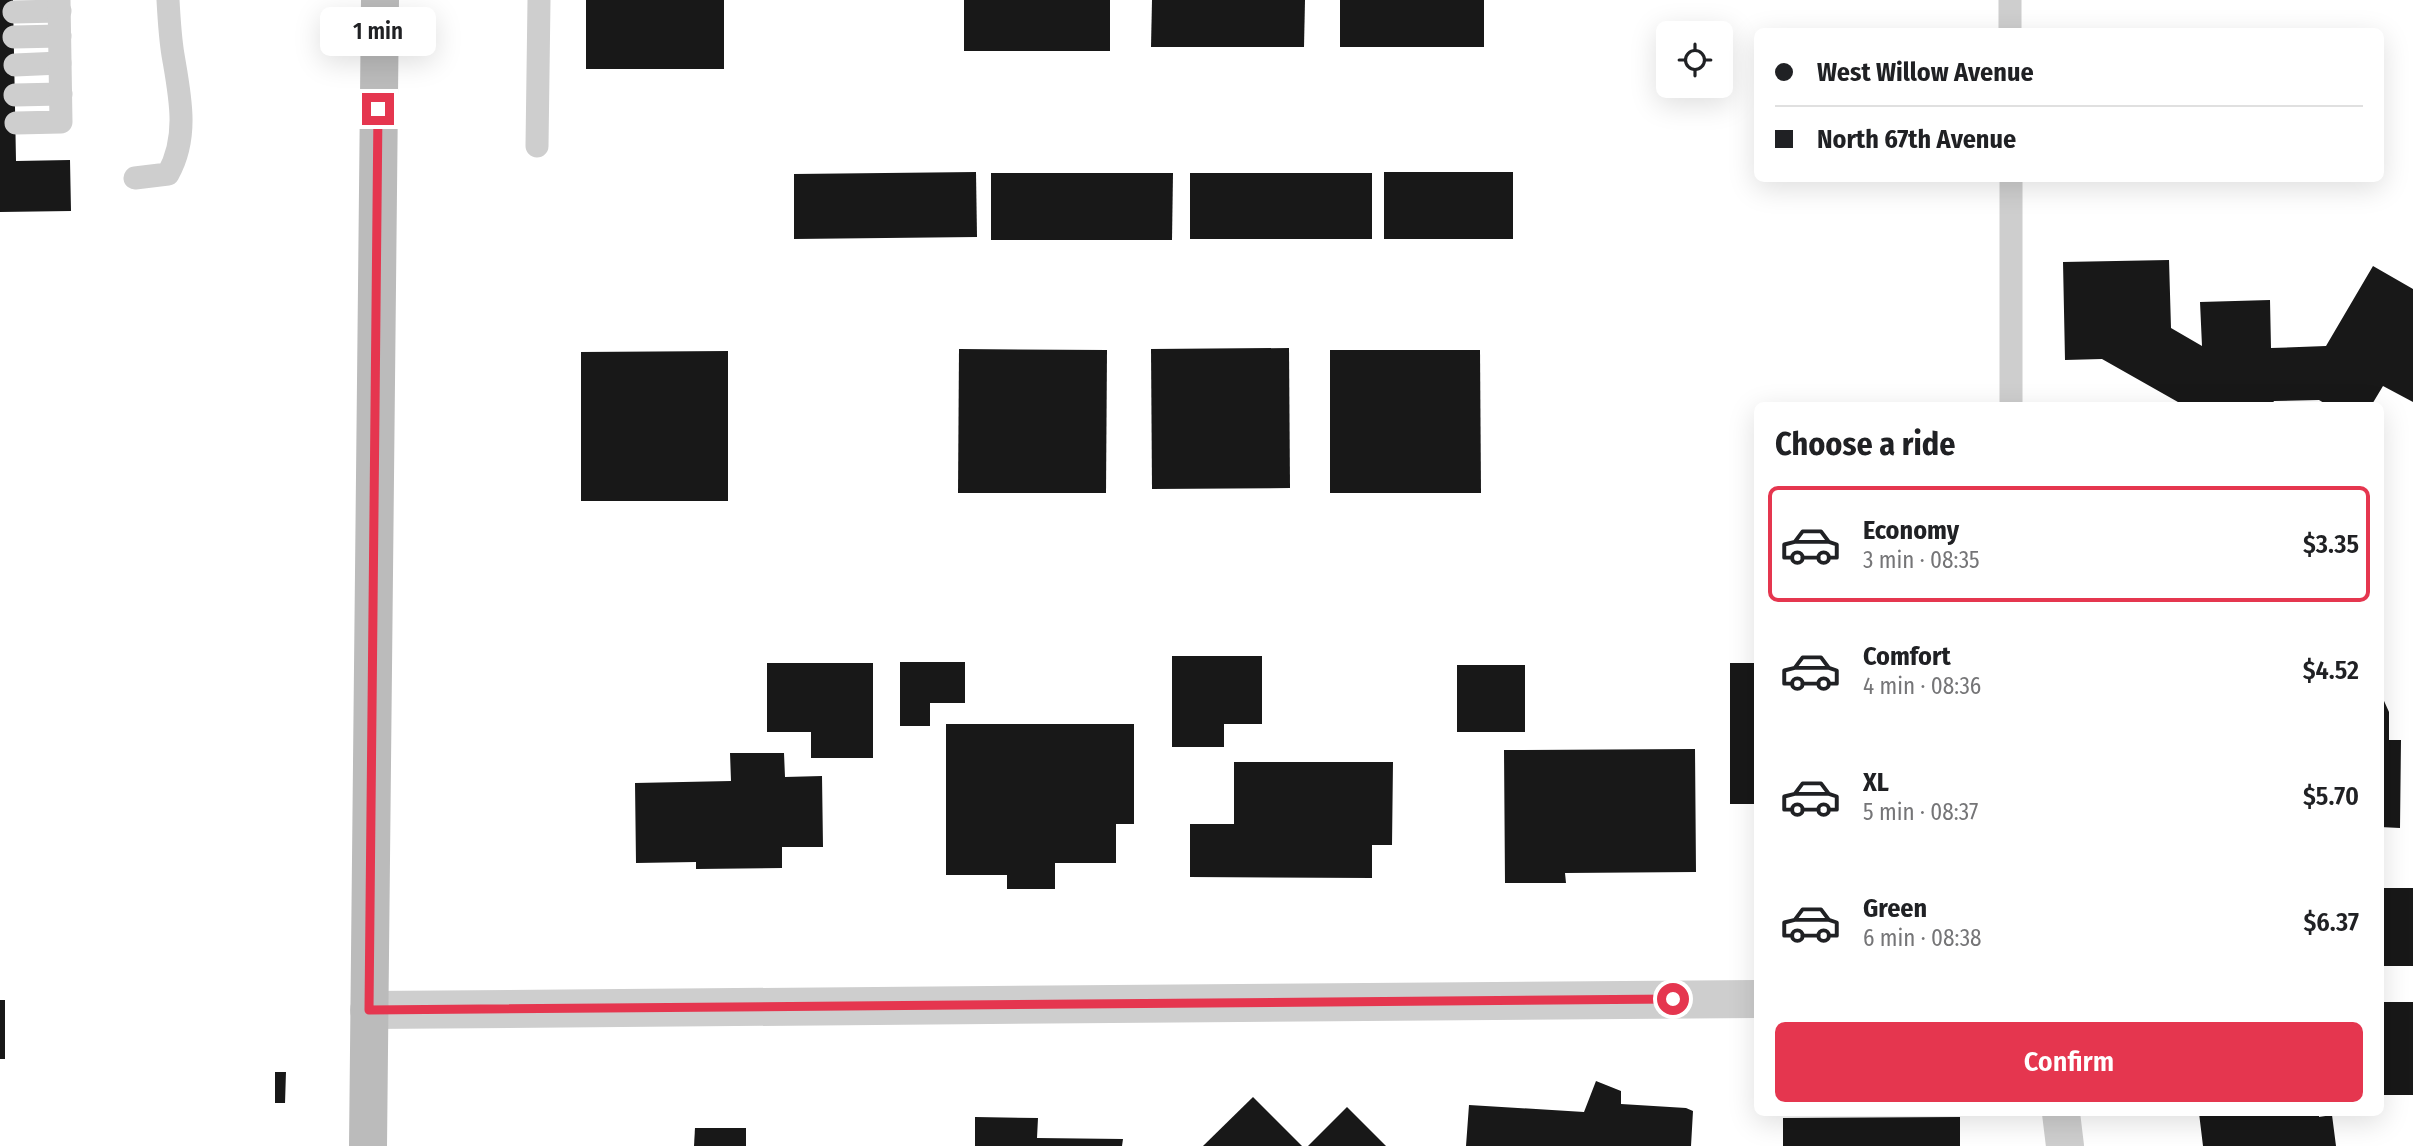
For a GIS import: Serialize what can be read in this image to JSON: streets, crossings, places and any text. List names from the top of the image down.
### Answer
{
  "page": {
    "bubble": "1 min",
    "banner": ["West Willow Avenue", "North 67th Avenue"],
    "heading": "Choose a ride",
    "list": [
      {
        "name": "Economy",
        "note": "3 min · 08:35",
        "value": "$3.35"
      },
      {
        "name": "Comfort",
        "note": "4 min · 08:36",
        "value": "$4.52"
      },
      {
        "name": "XL",
        "note": "5 min · 08:37",
        "value": "$5.70"
      },
      {
        "name": "Green",
        "note": "6 min · 08:38",
        "value": "$6.37"
      }
    ],
    "buttons": "Confirm"
  }
}
